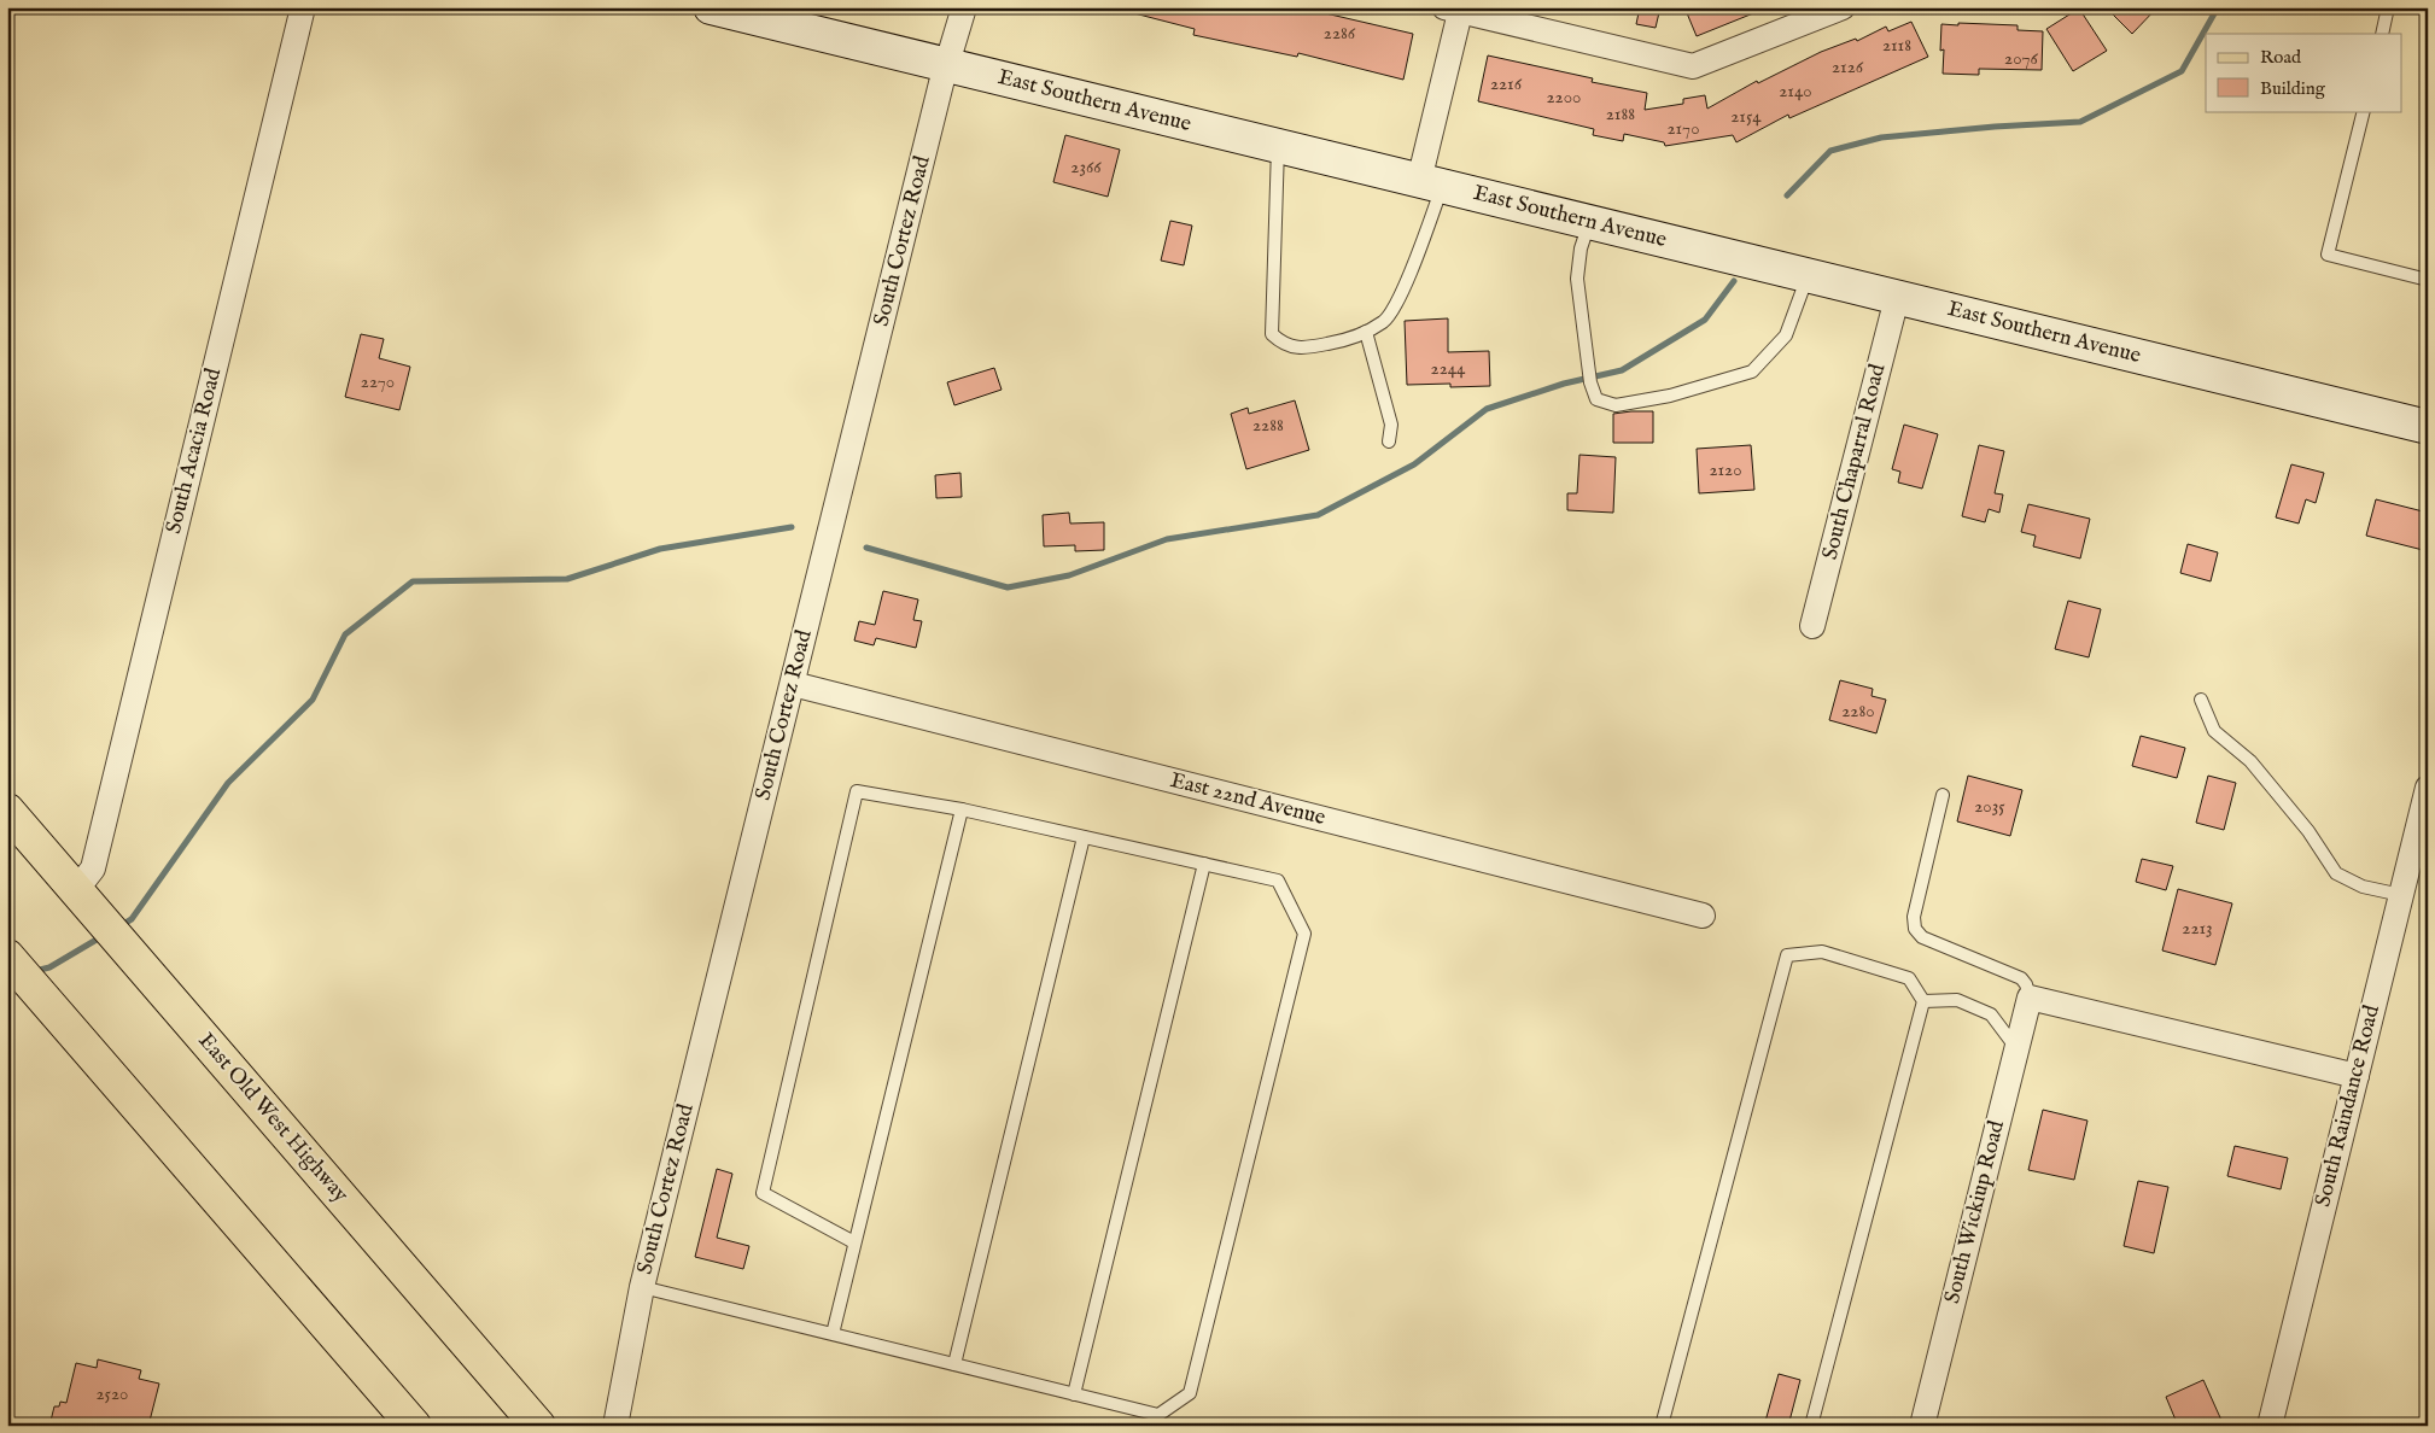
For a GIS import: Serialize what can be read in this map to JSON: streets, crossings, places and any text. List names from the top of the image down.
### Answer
{
  "streets": {
    "main road": ["East Old West Highway"],
    "street": [
      "East Southern Avenue",
      "South Cortez Road",
      "South Acacia Road",
      "South Chaparral Road",
      "East 22nd Avenue",
      "South Raindance Road",
      "South Wickiup Road"
    ]
  },
  "crossings": [
    ["East Southern Avenue", "South Cortez Road"],
    ["East Southern Avenue", "South Chaparral Road"],
    ["South Cortez Road", "East 22nd Avenue"],
    ["South Acacia Road", "East Old West Highway"]
  ],
  "house_numbers": [
    "2286",
    "2118",
    "2076",
    "2126",
    "2216",
    "2140",
    "2200",
    "2188",
    "2154",
    "2170",
    "2366",
    "2244",
    "2270",
    "2288",
    "2120",
    "2280",
    "2035",
    "2213",
    "2520"
  ],
  "legend": ["Road", "Building"]
}
